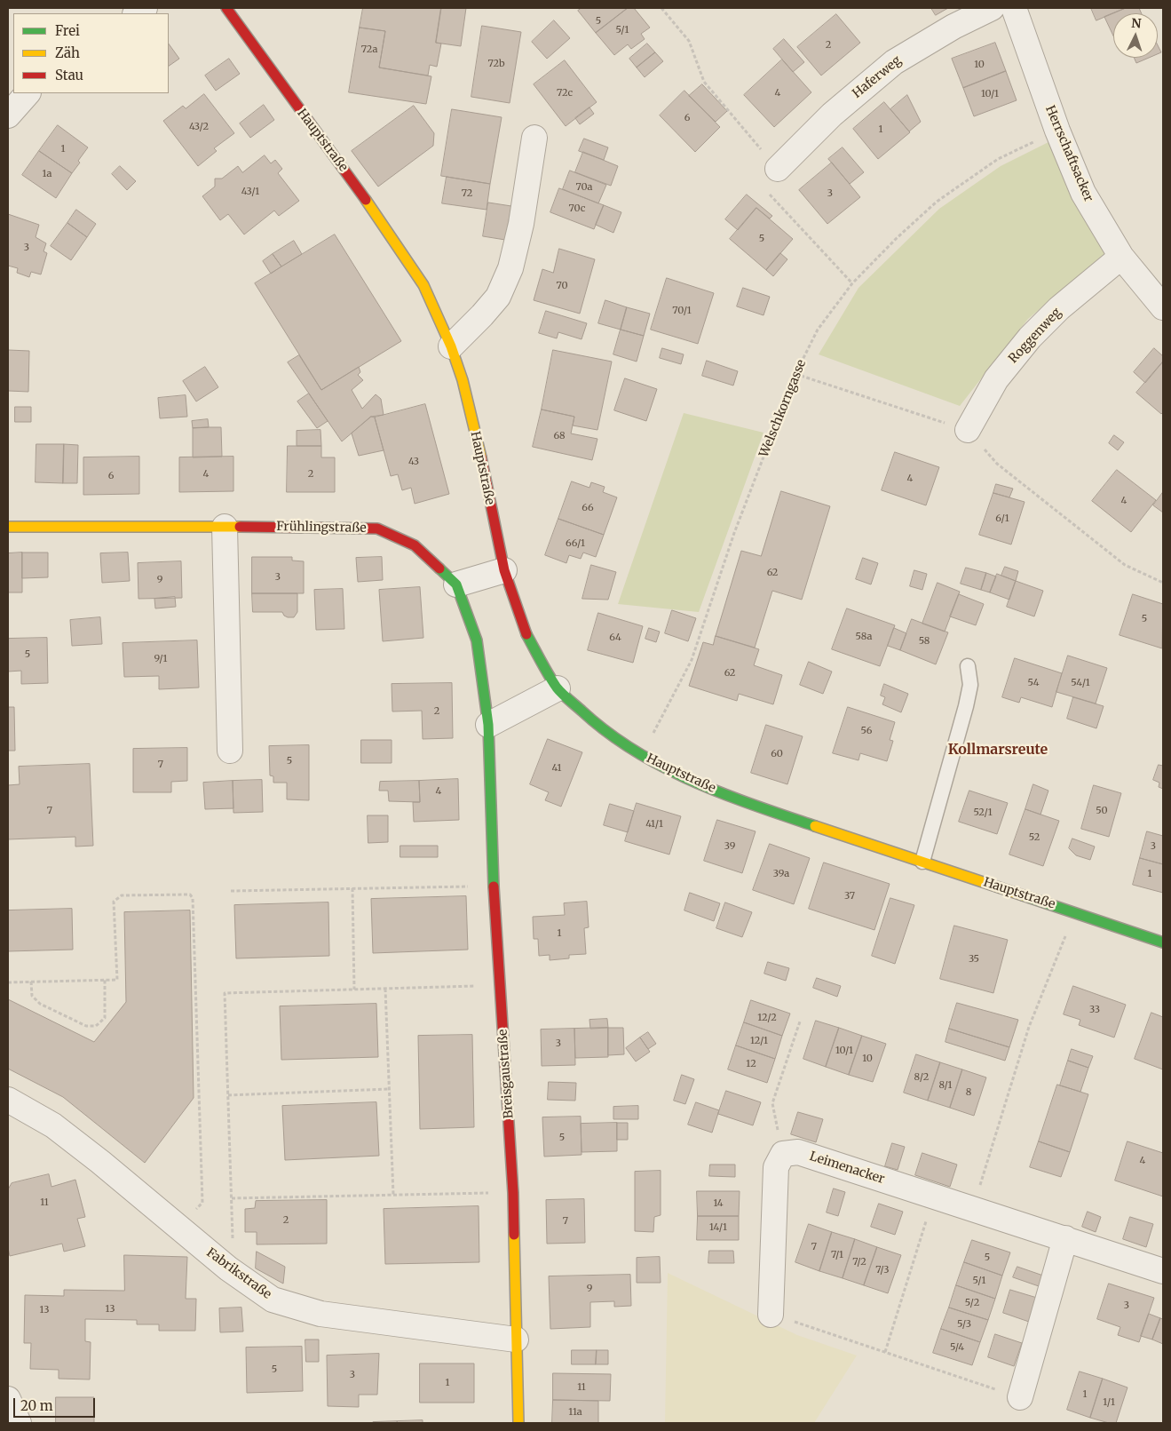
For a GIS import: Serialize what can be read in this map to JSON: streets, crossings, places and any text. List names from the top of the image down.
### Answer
{
  "streets": {
    "main road": ["Hauptstraße", "Frühlingstraße", "Breisgaustraße"],
    "street": [
      "Haferweg",
      "Herrschaftsacker",
      "Roggenweg",
      "Leimenacker",
      "Fabrikstraße"
    ],
    "path": ["Welschkorngasse"]
  },
  "crossings": [
    ["Hauptstraße", "Welschkorngasse"],
    ["Herrschaftsacker", "Roggenweg"],
    ["Herrschaftsacker", "Welschkorngasse"],
    ["Frühlingstraße", "Breisgaustraße"],
    ["Breisgaustraße", "Fabrikstraße"]
  ],
  "districts": ["Kollmarsreute"],
  "house_numbers": [
    "5",
    "5/1",
    "2",
    "72a",
    "72b",
    "10",
    "72c",
    "4",
    "10/1",
    "6",
    "43/2",
    "1",
    "1",
    "1a",
    "70a",
    "43/1",
    "72",
    "3",
    "70c",
    "5",
    "3",
    "70",
    "70/1",
    "68",
    "43",
    "4",
    "2",
    "6",
    "4",
    "4",
    "66",
    "6/1",
    "66/1",
    "62",
    "3",
    "9",
    "5",
    "58a",
    "64",
    "58",
    "5",
    "9/1",
    "62",
    "54",
    "54/1",
    "2",
    "56",
    "60",
    "5",
    "7",
    "41",
    "4",
    "7",
    "50",
    "52/1",
    "41/1",
    "52",
    "39",
    "3",
    "39a",
    "1",
    "37",
    "1",
    "35",
    "33",
    "12/2",
    "12/1",
    "3",
    "10/1",
    "10",
    "12",
    "8/2",
    "8/1",
    "8",
    "5",
    "4",
    "11",
    "14",
    "2",
    "7",
    "14/1",
    "7",
    "7/1",
    "5",
    "7/2",
    "7/3",
    "5/1",
    "9",
    "5/2",
    "3",
    "13",
    "13",
    "5/3",
    "5/4",
    "5",
    "3",
    "1",
    "11",
    "1",
    "1/1",
    "11a"
  ],
  "legend": ["Frei", "Zäh", "Stau"],
  "scale_bar": "20 m",
  "north": "top"
}
